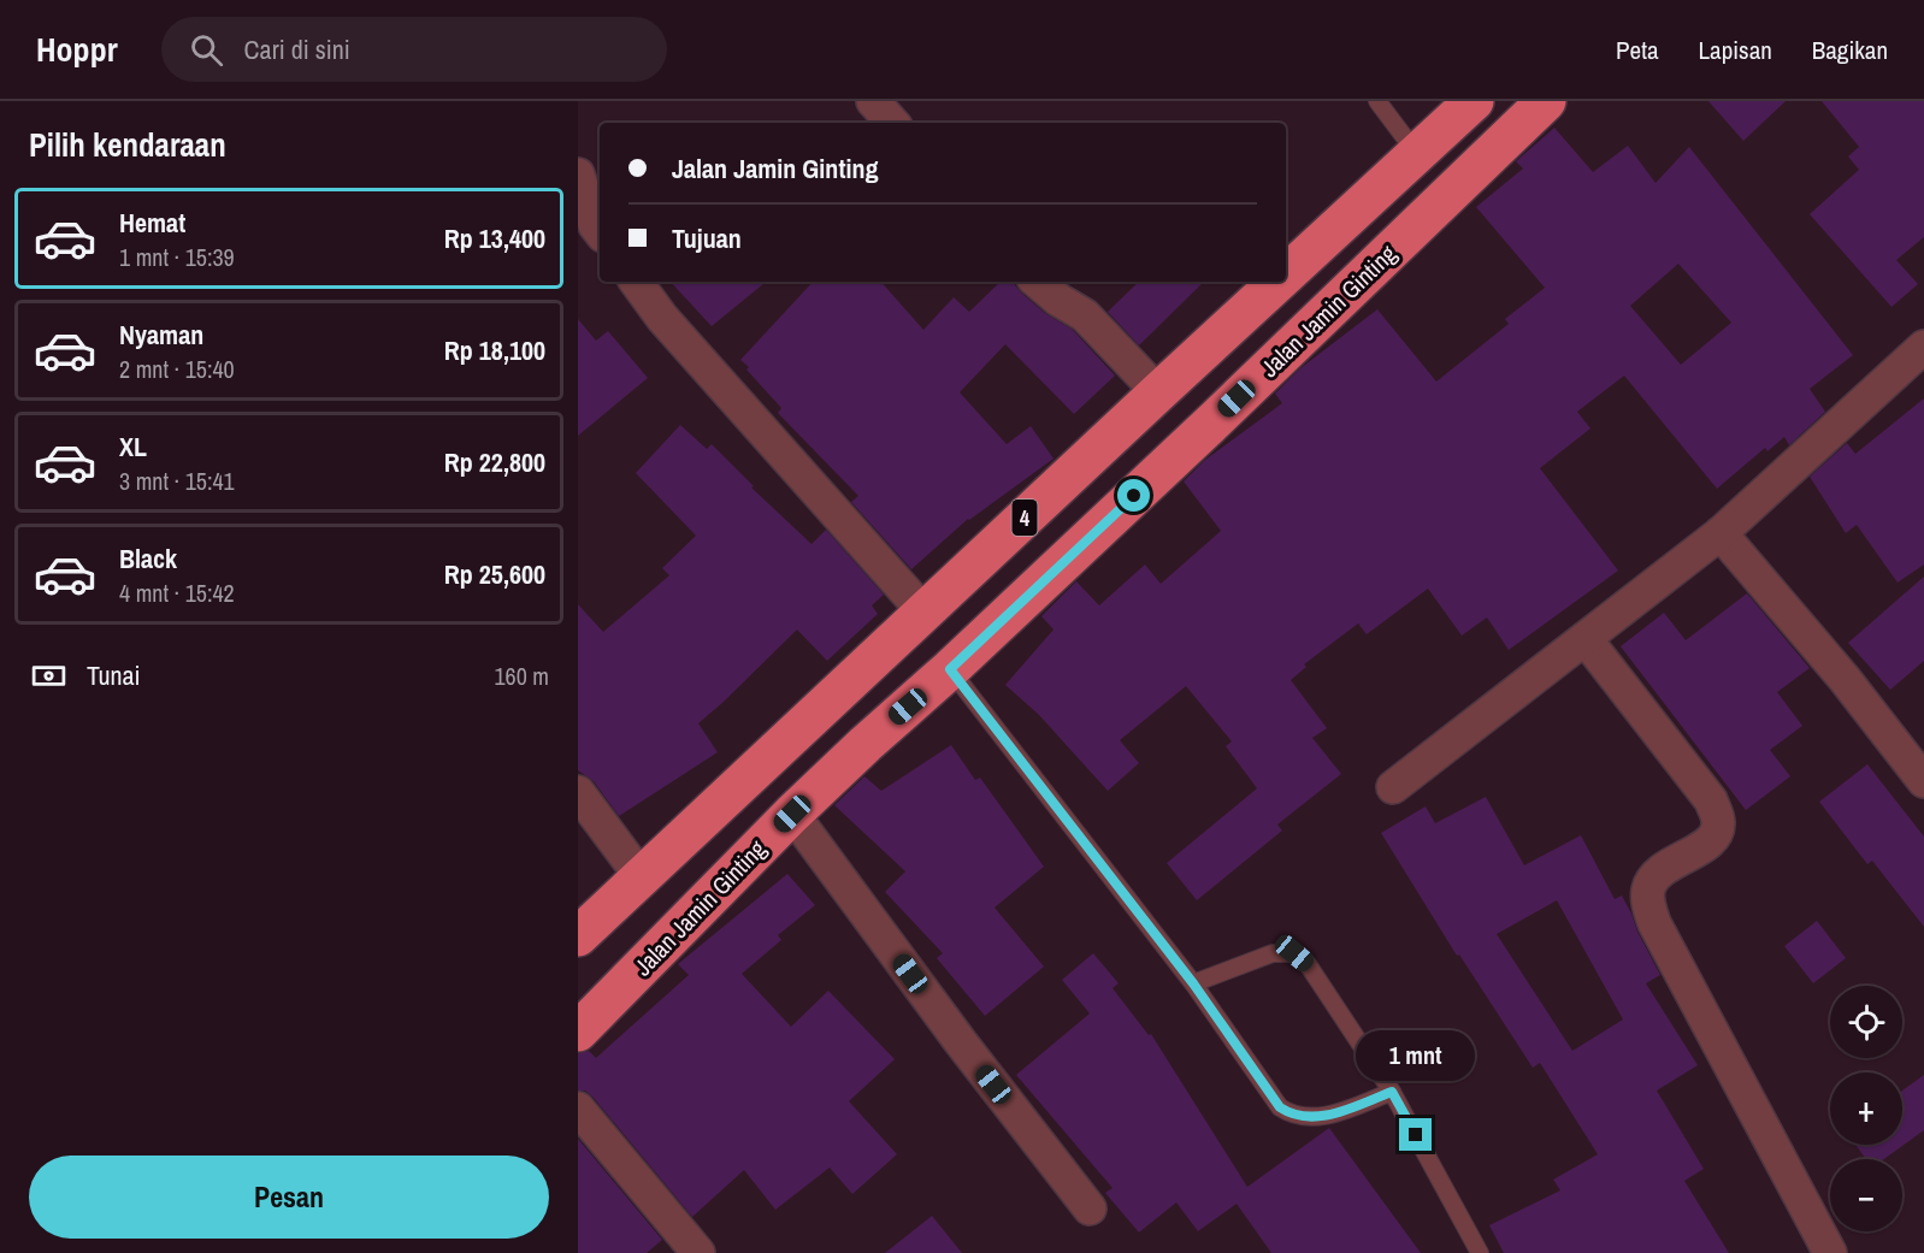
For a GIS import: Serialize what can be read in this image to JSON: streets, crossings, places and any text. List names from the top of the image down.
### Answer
{
  "streets": {
    "highway": ["Jalan Jamin Ginting", "4"]
  },
  "page": {
    "header": "Hoppr",
    "search": "Cari di sini",
    "nav": ["Peta", "Lapisan", "Bagikan"],
    "heading": "Pilih kendaraan",
    "banner": ["Jalan Jamin Ginting", "Tujuan"],
    "list": [
      {
        "name": "Hemat",
        "note": "1 mnt · 15:39",
        "value": "Rp 13,400"
      },
      {
        "name": "Nyaman",
        "note": "2 mnt · 15:40",
        "value": "Rp 18,100"
      },
      {
        "name": "XL",
        "note": "3 mnt · 15:41",
        "value": "Rp 22,800"
      },
      {
        "name": "Black",
        "note": "4 mnt · 15:42",
        "value": "Rp 25,600"
      }
    ],
    "pay": ["Tunai", "160 m"],
    "map_buttons": ["+", "−"],
    "bubble": "1 mnt",
    "buttons": "Pesan"
  }
}
